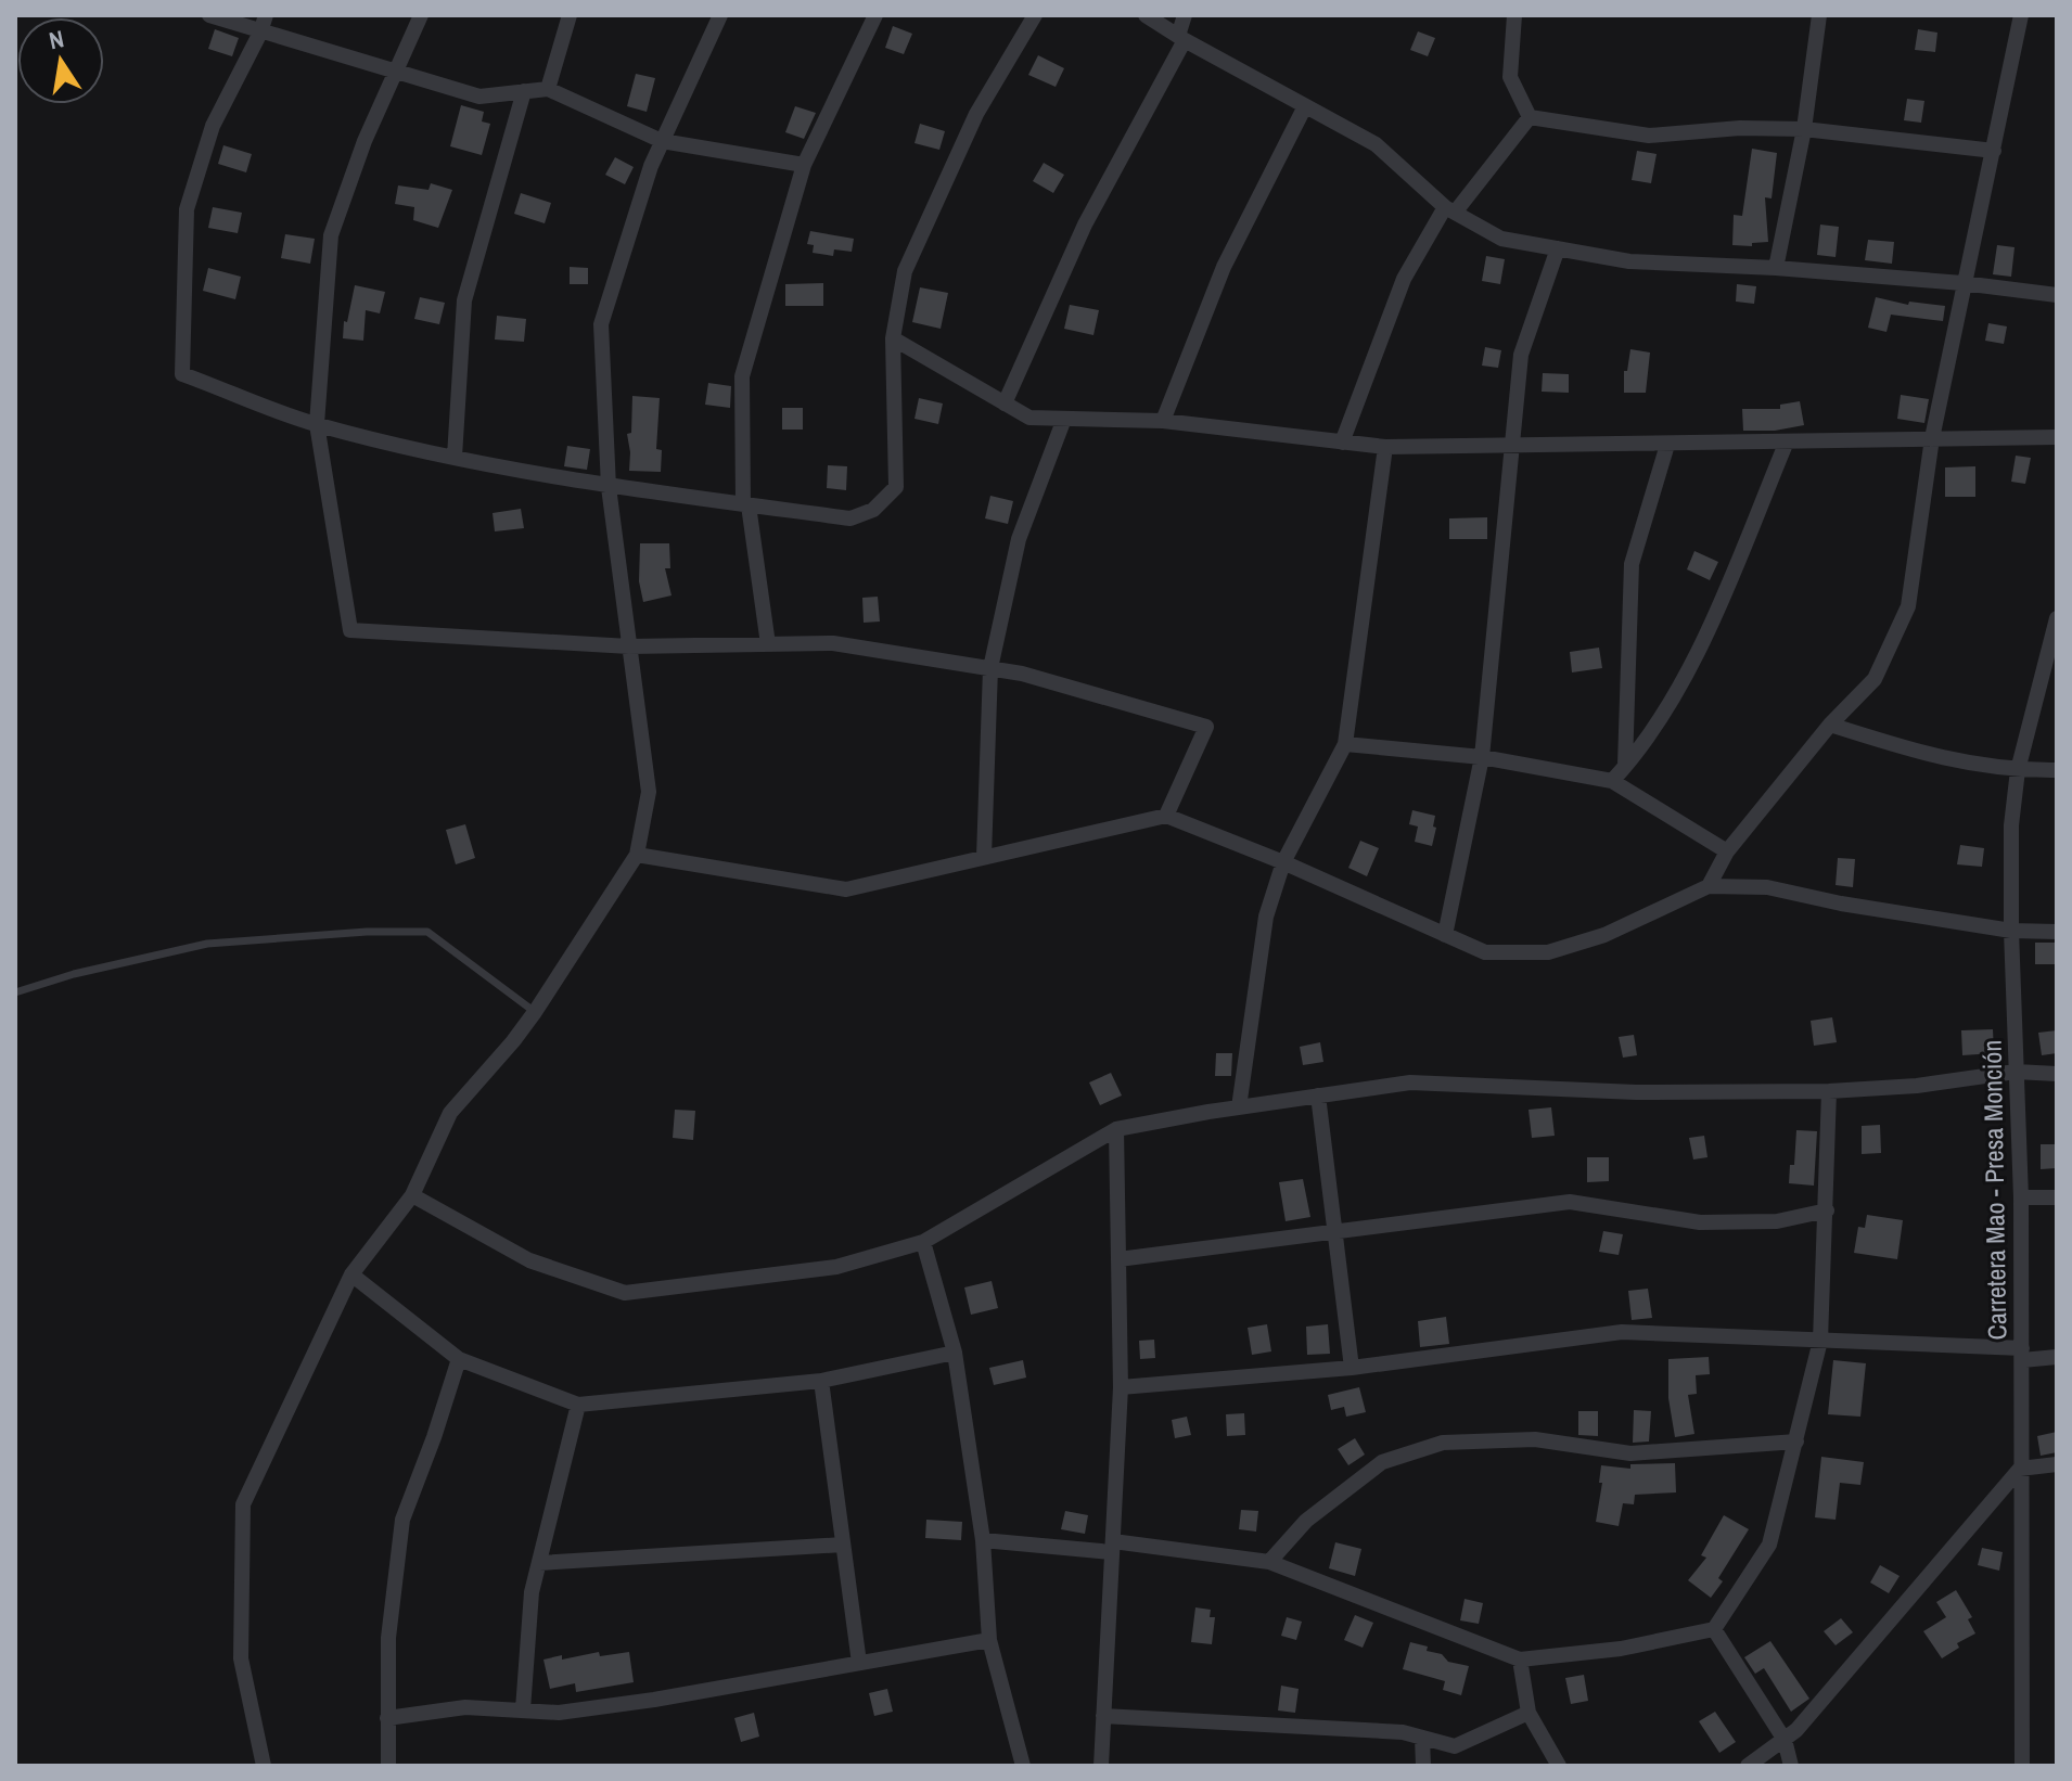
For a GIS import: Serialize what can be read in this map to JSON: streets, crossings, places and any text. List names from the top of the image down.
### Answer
{
  "streets": {
    "street": ["Carretera Mao - Presa Monción"]
  },
  "north": "top"
}
